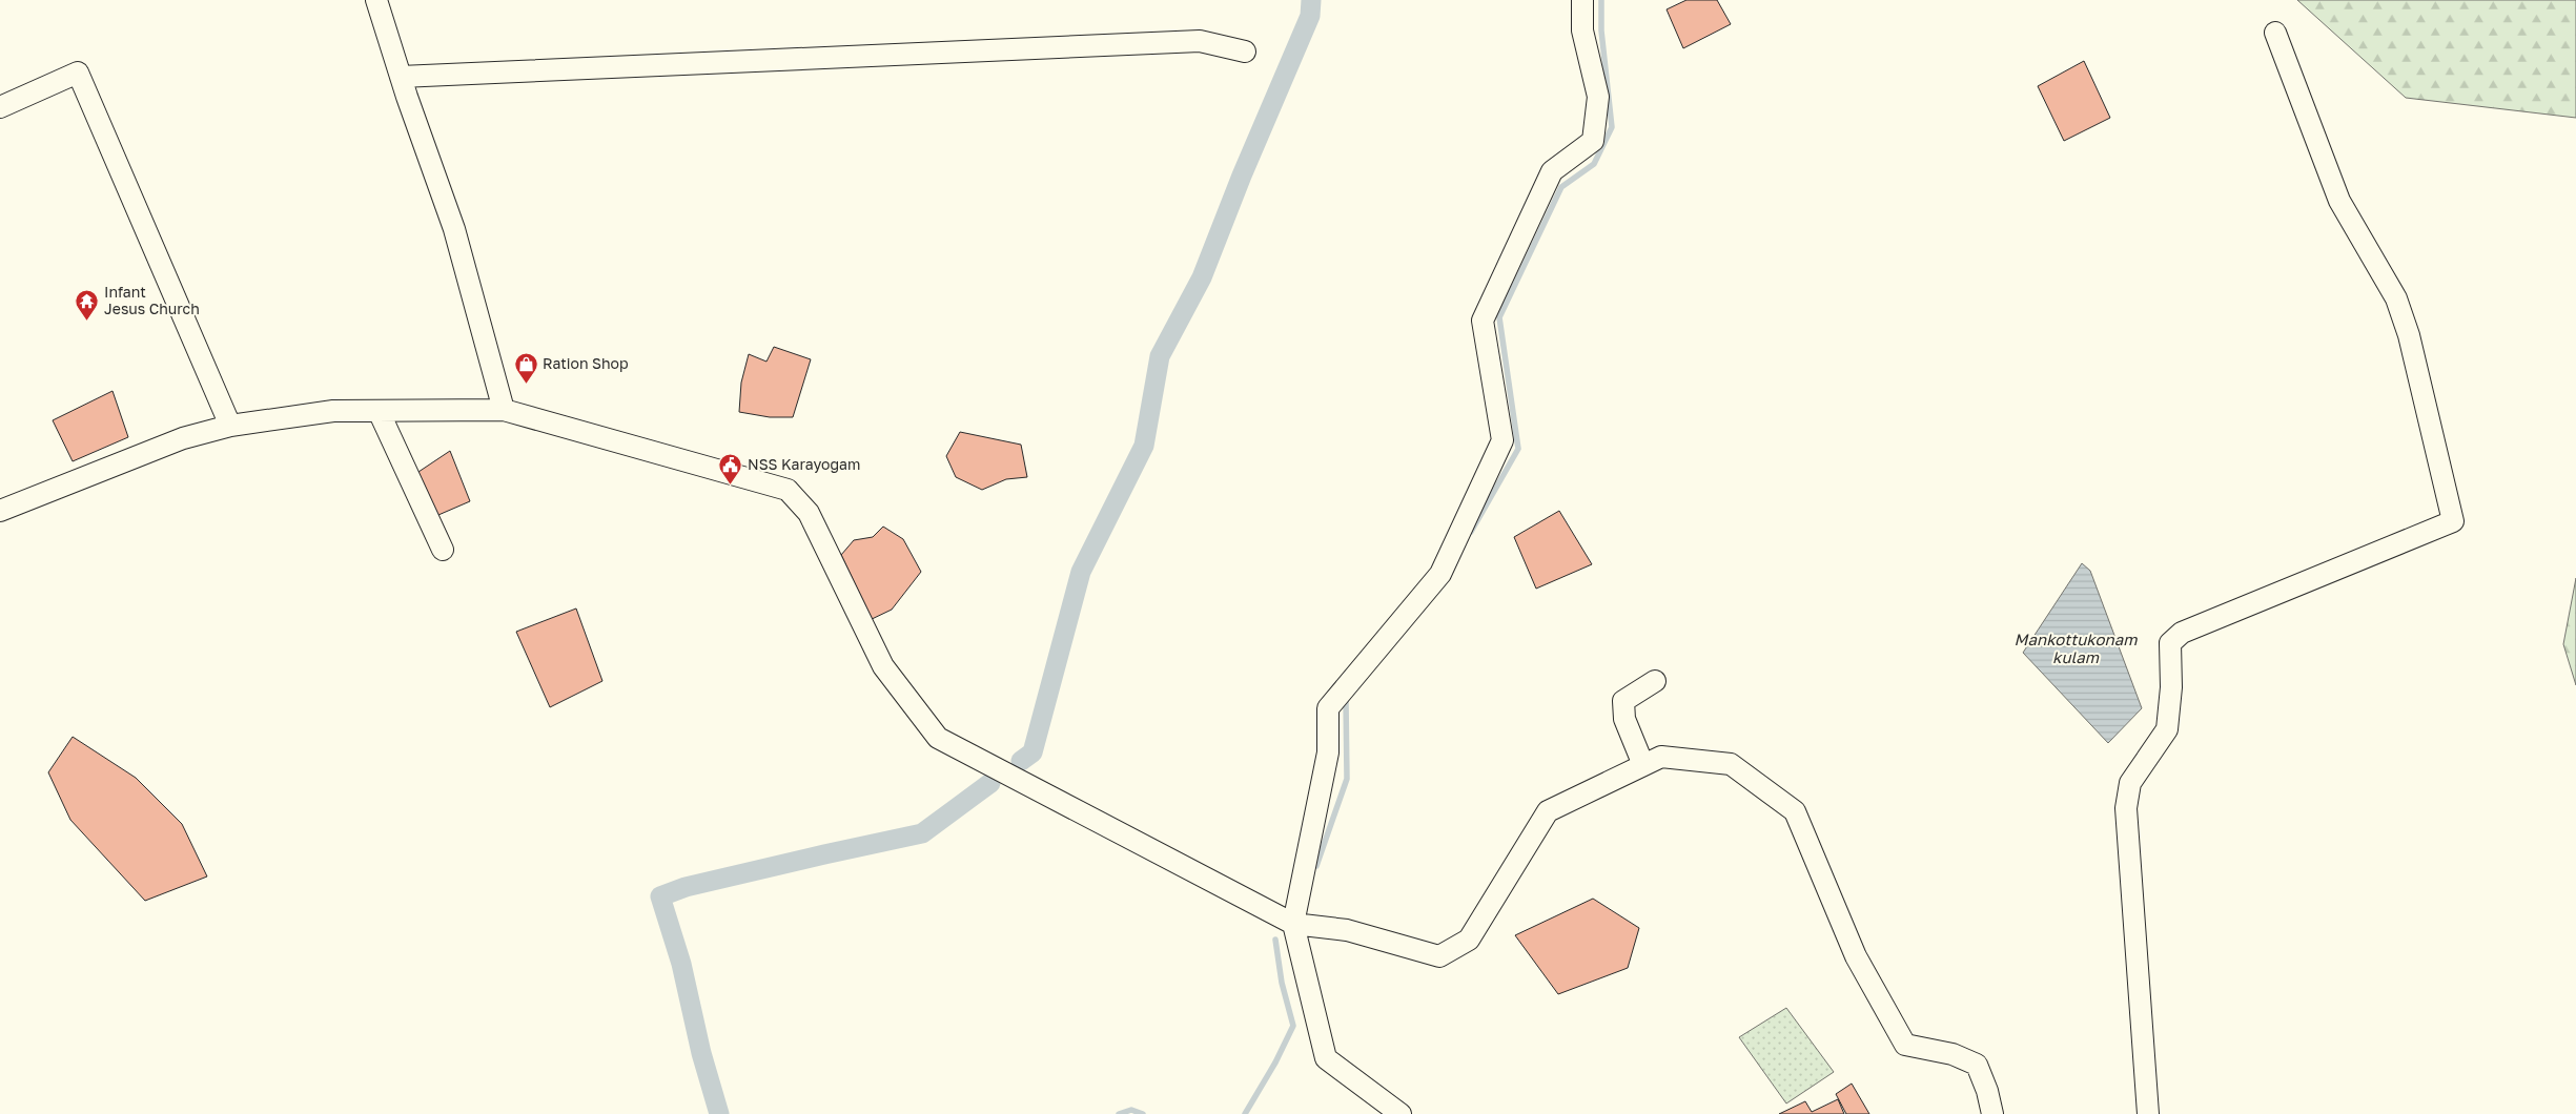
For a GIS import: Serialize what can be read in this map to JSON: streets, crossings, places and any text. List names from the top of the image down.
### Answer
{
  "water": ["Mankottukonam kulam"],
  "places": {
    "temple": ["Infant Jesus Church"],
    "shop": ["Ration Shop"],
    "public building": ["NSS Karayogam"]
  }
}
